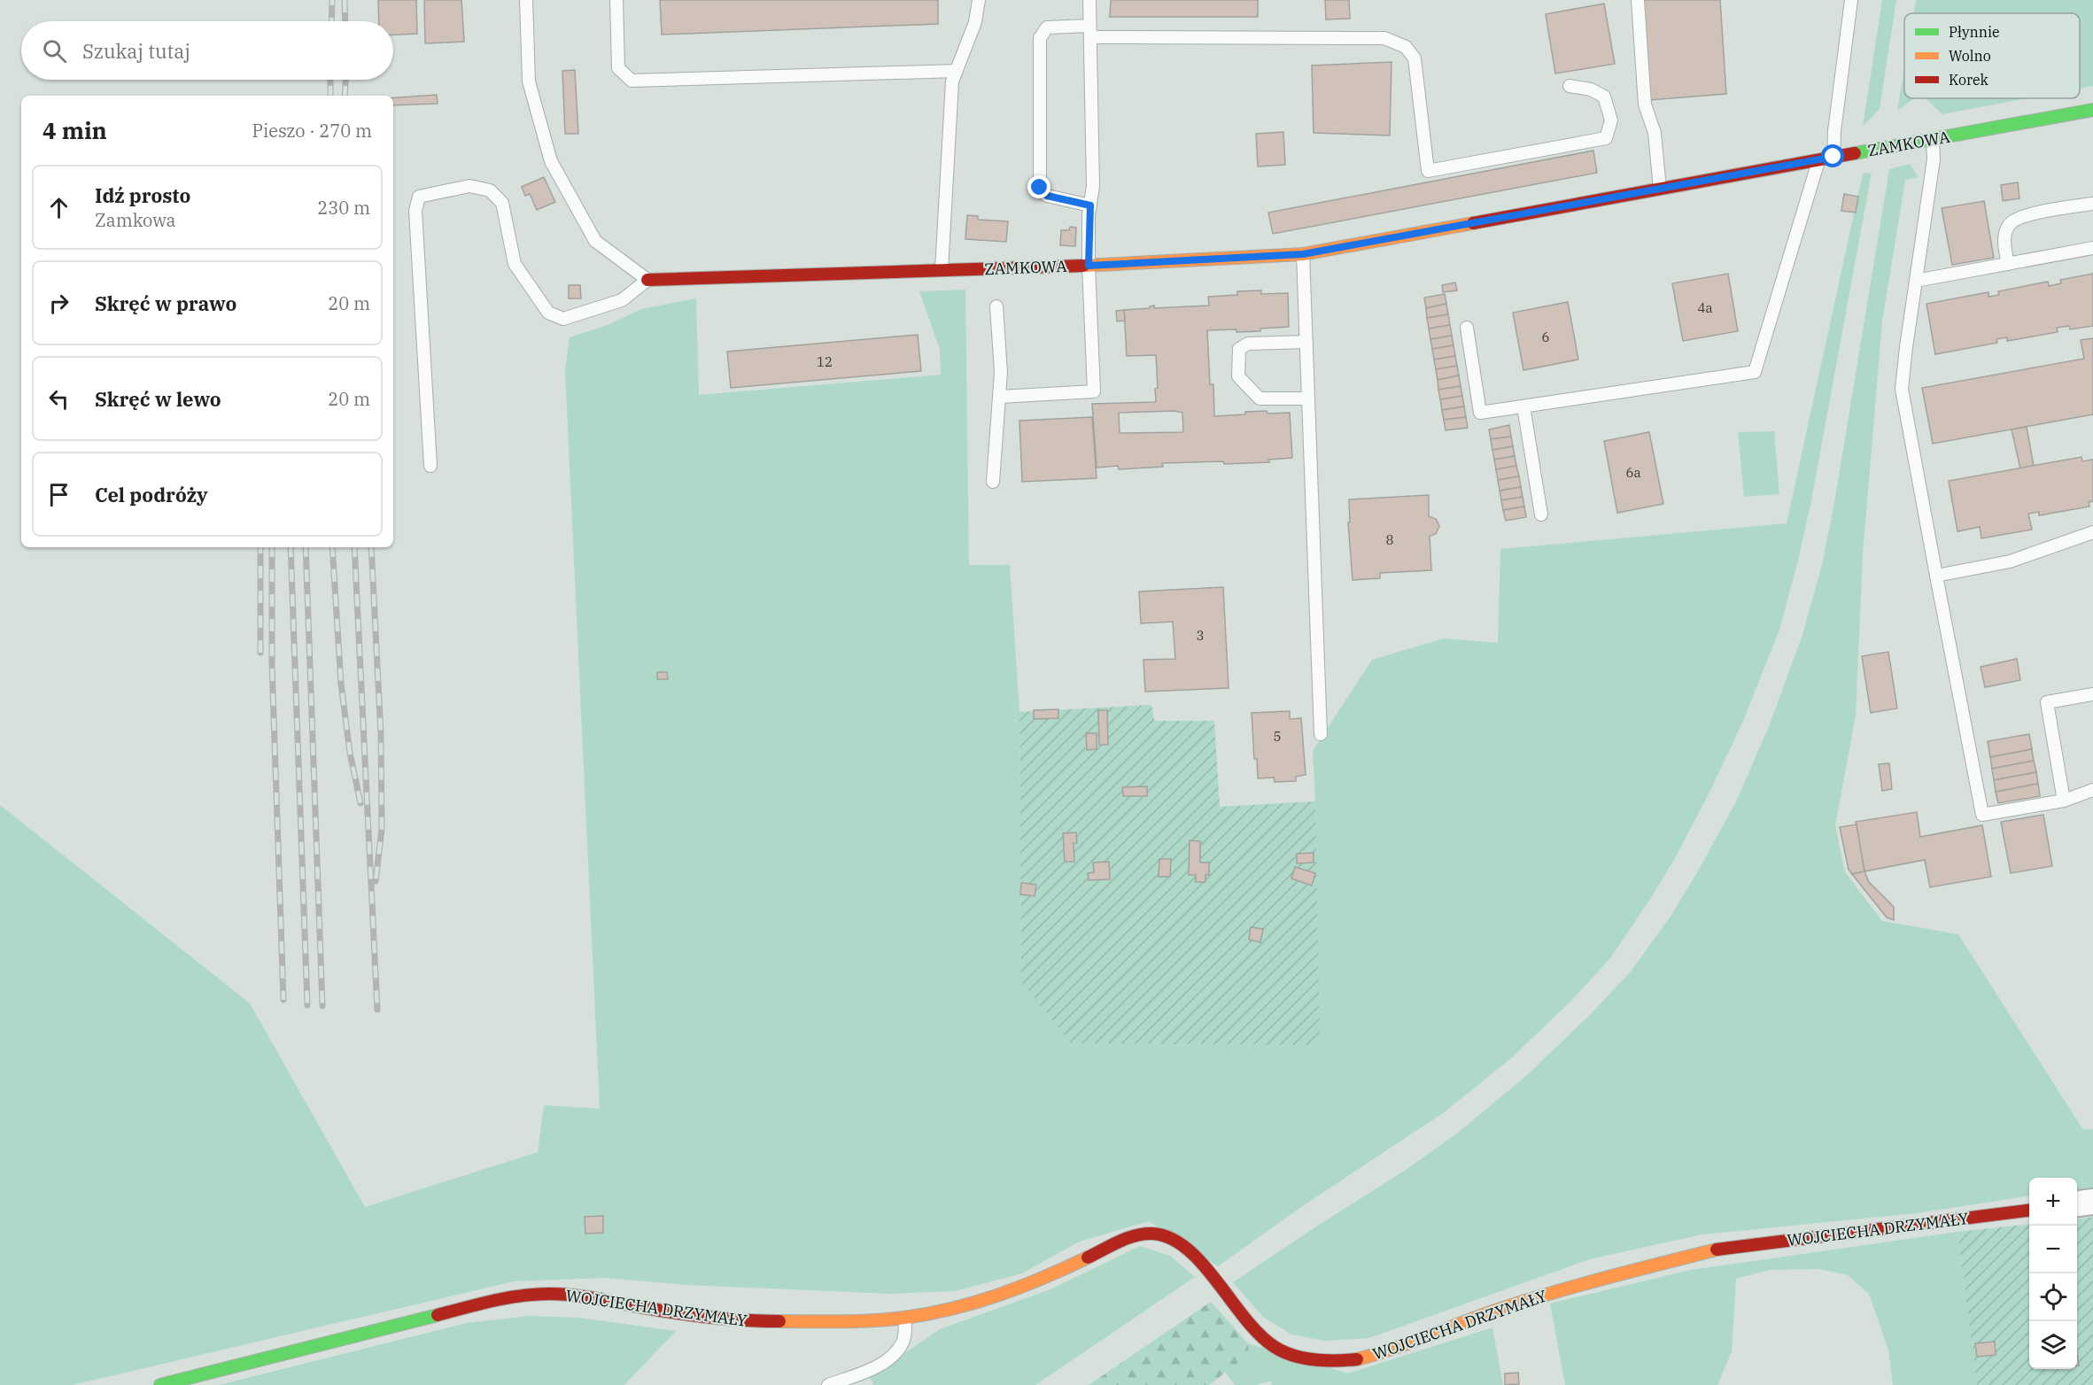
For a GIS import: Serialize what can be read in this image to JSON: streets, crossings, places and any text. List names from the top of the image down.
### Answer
{
  "streets": {
    "street": ["ZAMKOWA", "WOJCIECHA DRZYMAŁY"]
  },
  "house_numbers": [
    "4a",
    "6",
    "12",
    "6a",
    "8",
    "3",
    "5"
  ],
  "legend": ["Płynnie", "Wolno", "Korek"],
  "page": {
    "search": "Szukaj tutaj",
    "heading": ["4 min", "Pieszo · 270 m"],
    "list": [
      ["Idź prosto", "Zamkowa", "230 m"],
      ["Skręć w prawo", "20 m"],
      ["Skręć w lewo", "20 m"],
      "Cel podróży"
    ],
    "map_buttons": ["+", "−"]
  }
}
